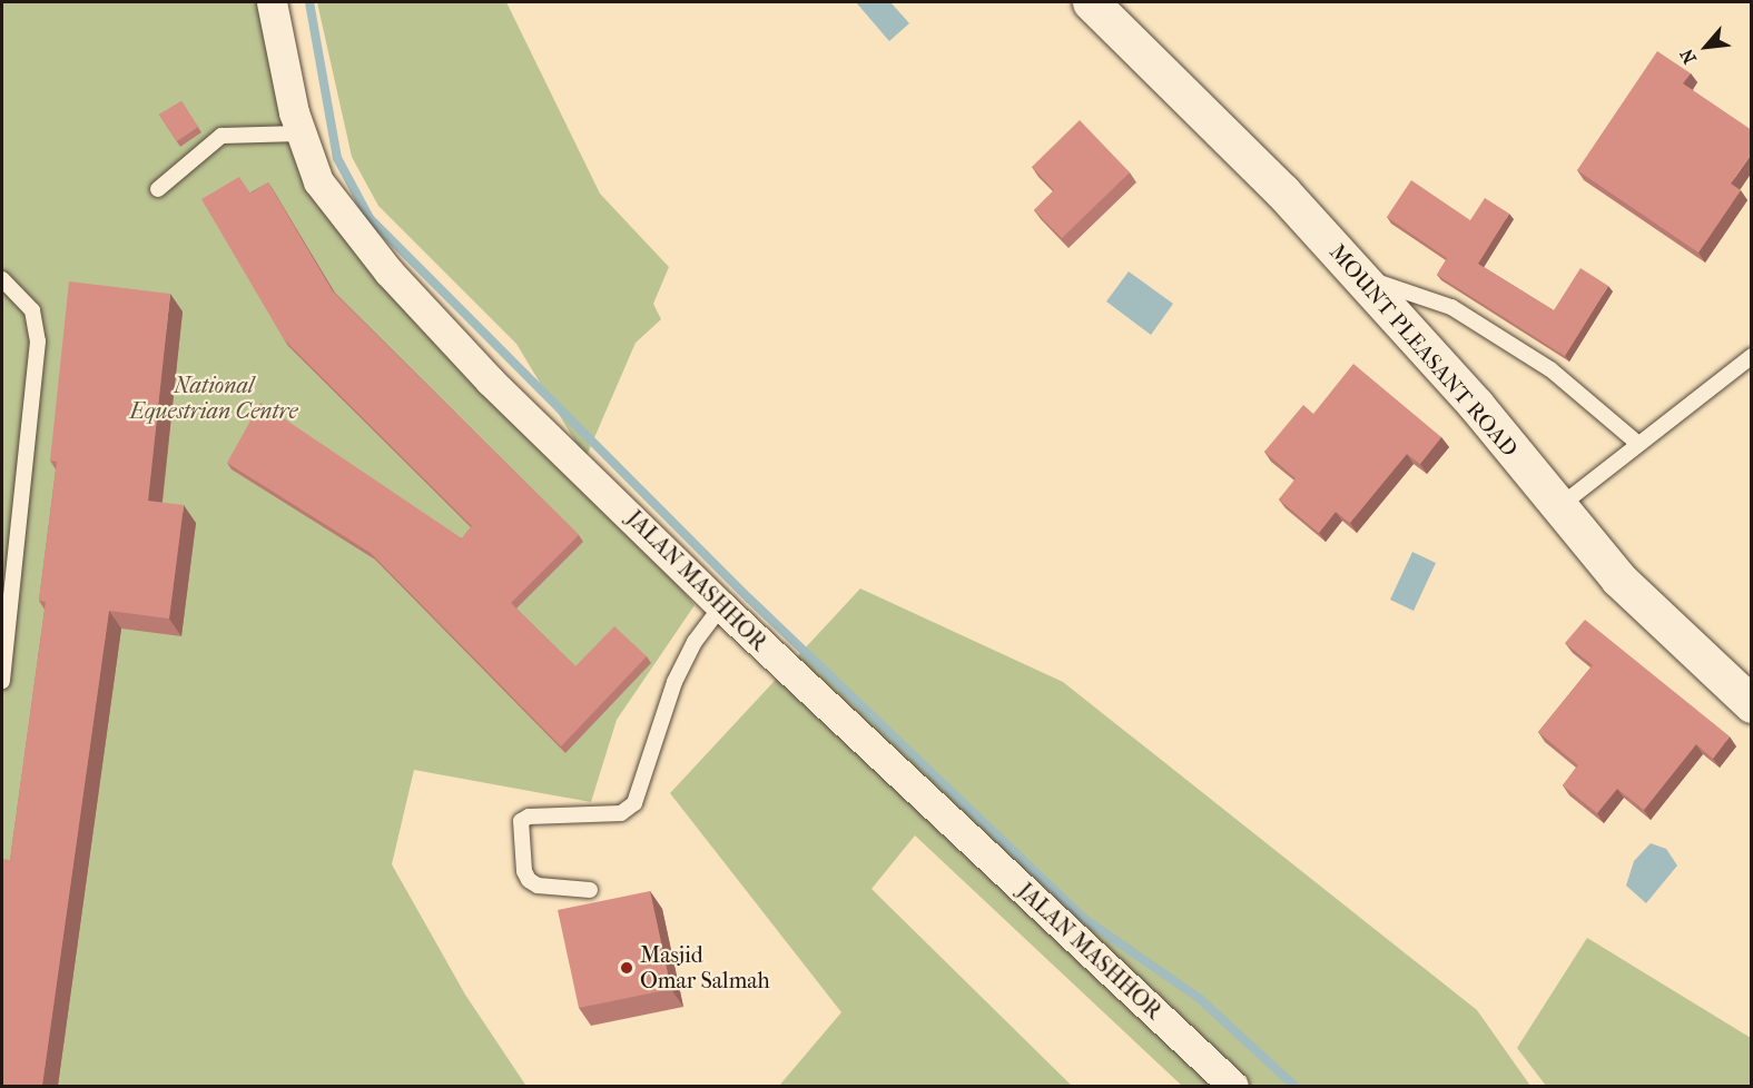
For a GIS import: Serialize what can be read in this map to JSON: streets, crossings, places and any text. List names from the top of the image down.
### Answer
{
  "streets": {
    "street": ["MOUNT PLEASANT ROAD", "JALAN MASHHOR"]
  },
  "parks": ["National Equestrian Centre"],
  "places": ["Masjid Omar Salmah"],
  "north": "bottom left"
}
